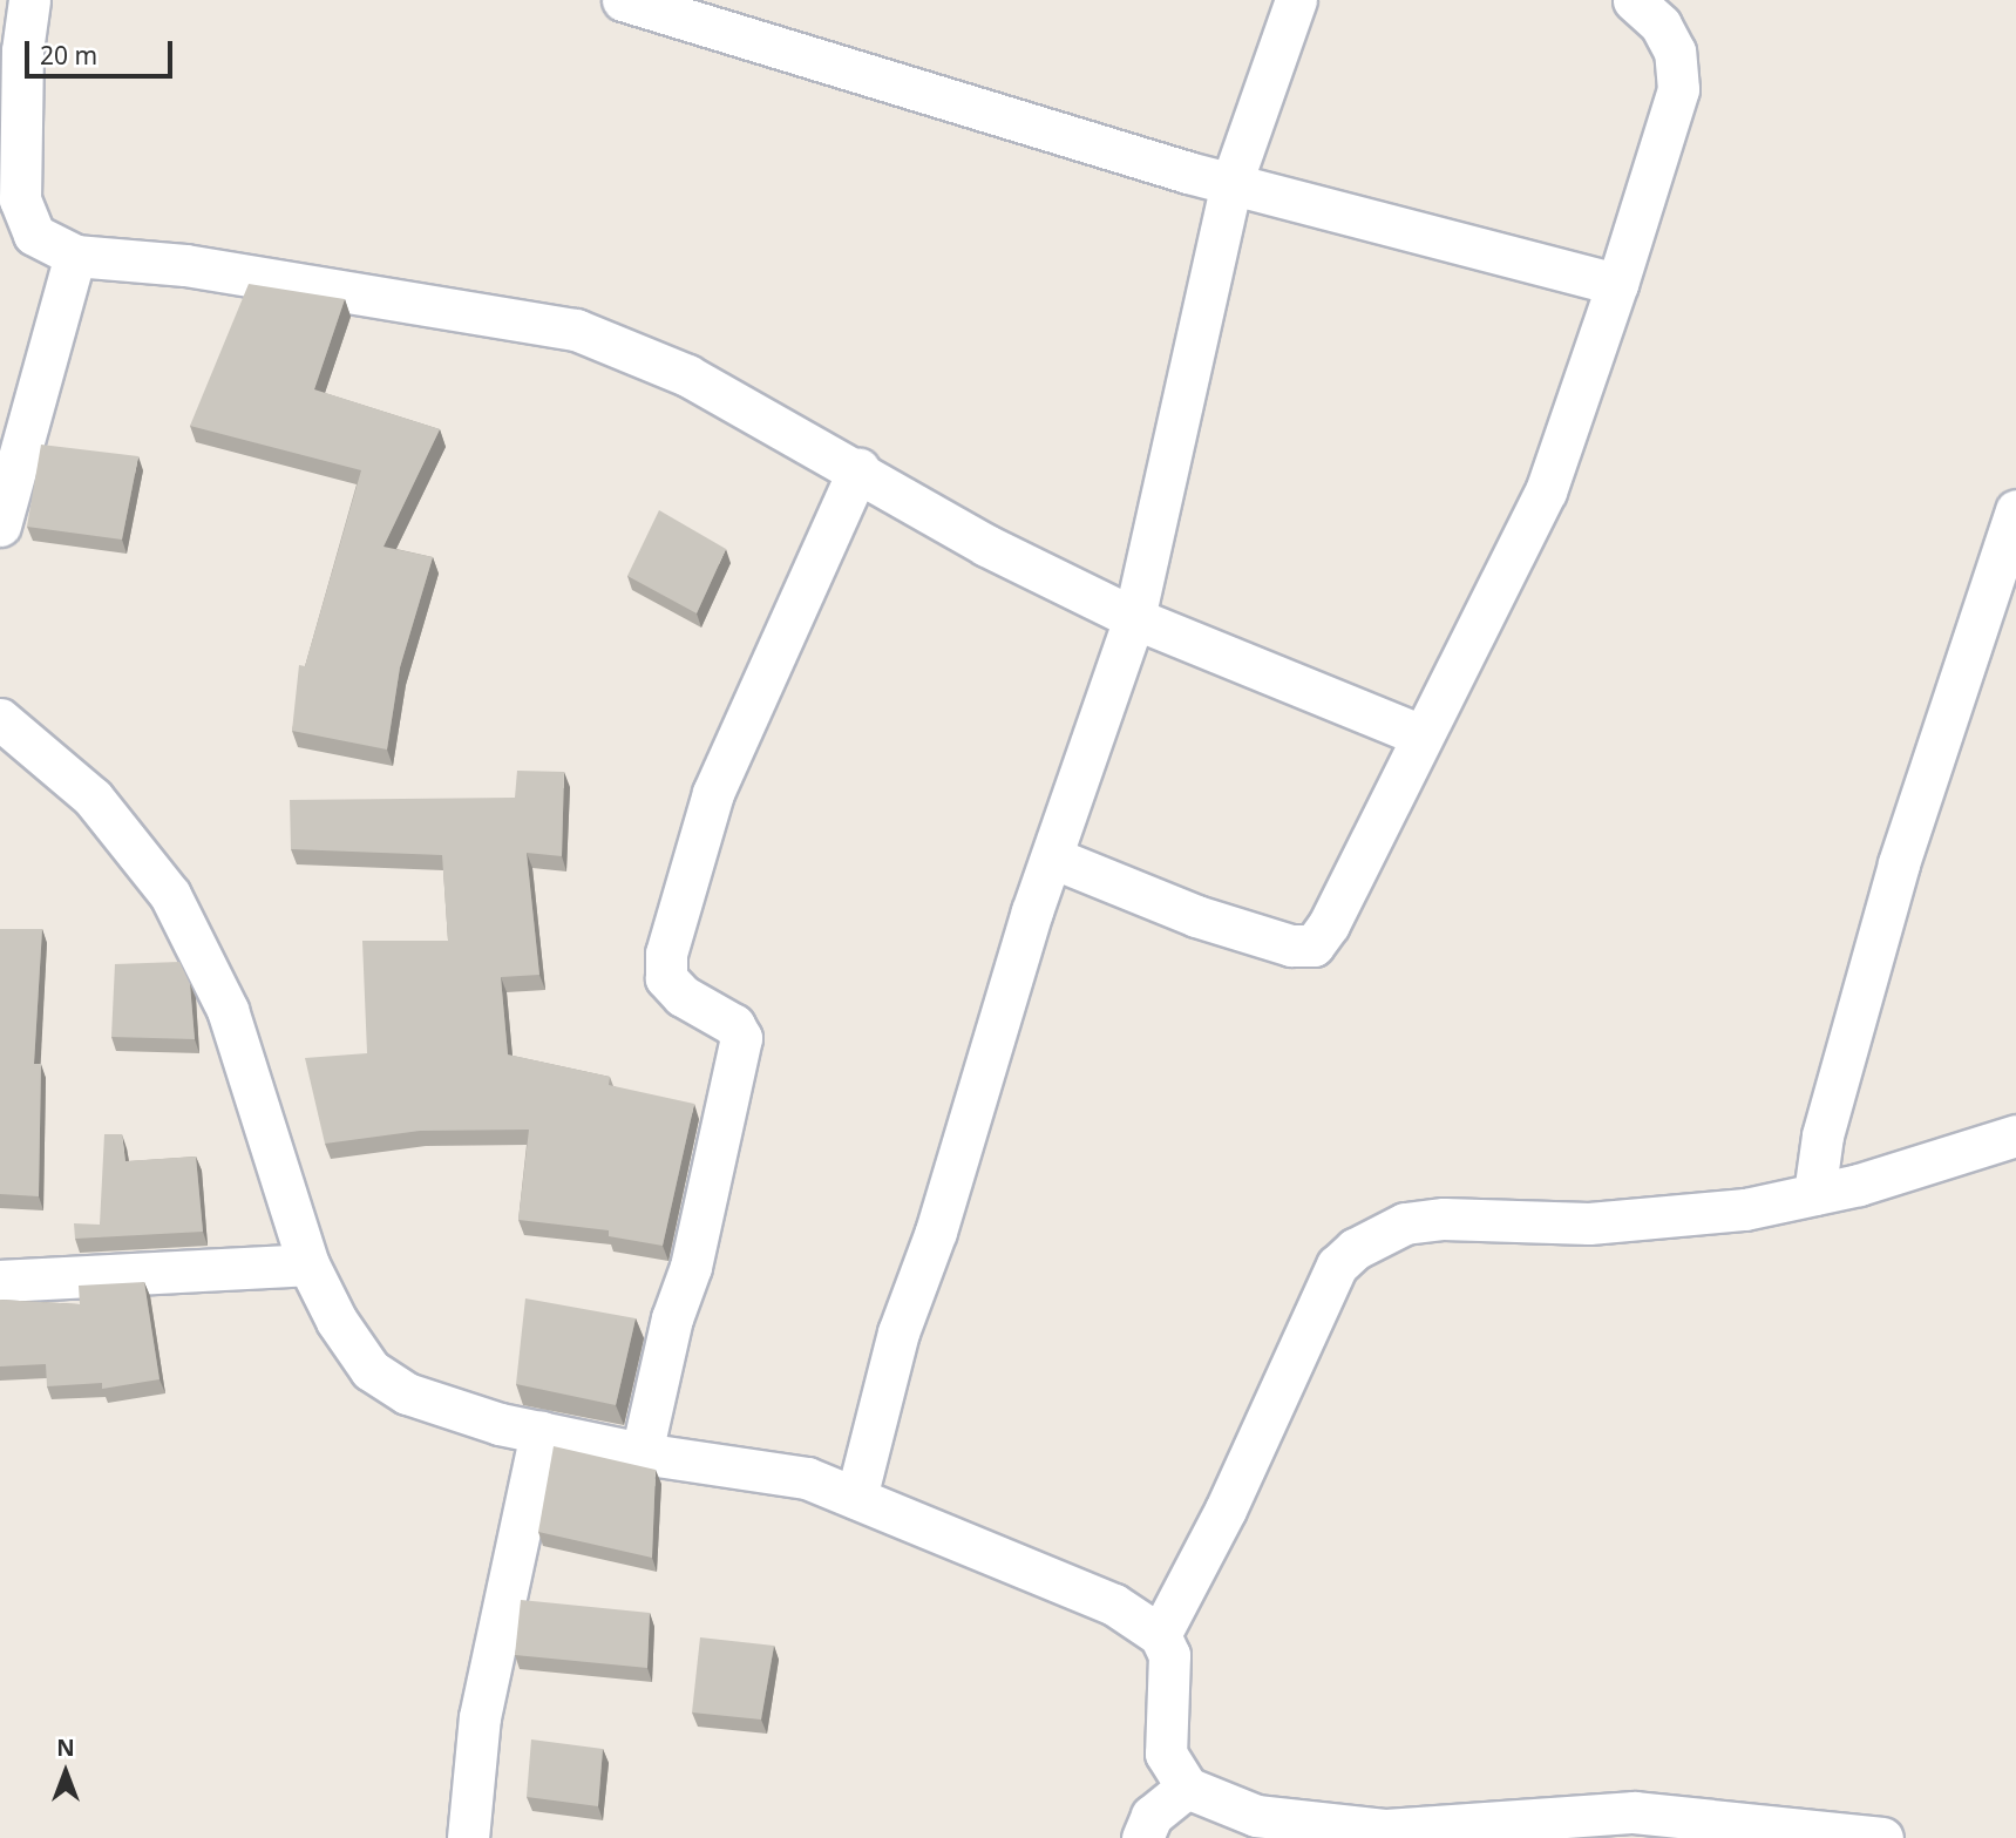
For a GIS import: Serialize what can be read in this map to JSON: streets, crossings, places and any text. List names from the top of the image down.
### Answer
{
  "scale_bar": "20 m",
  "north": "top"
}
